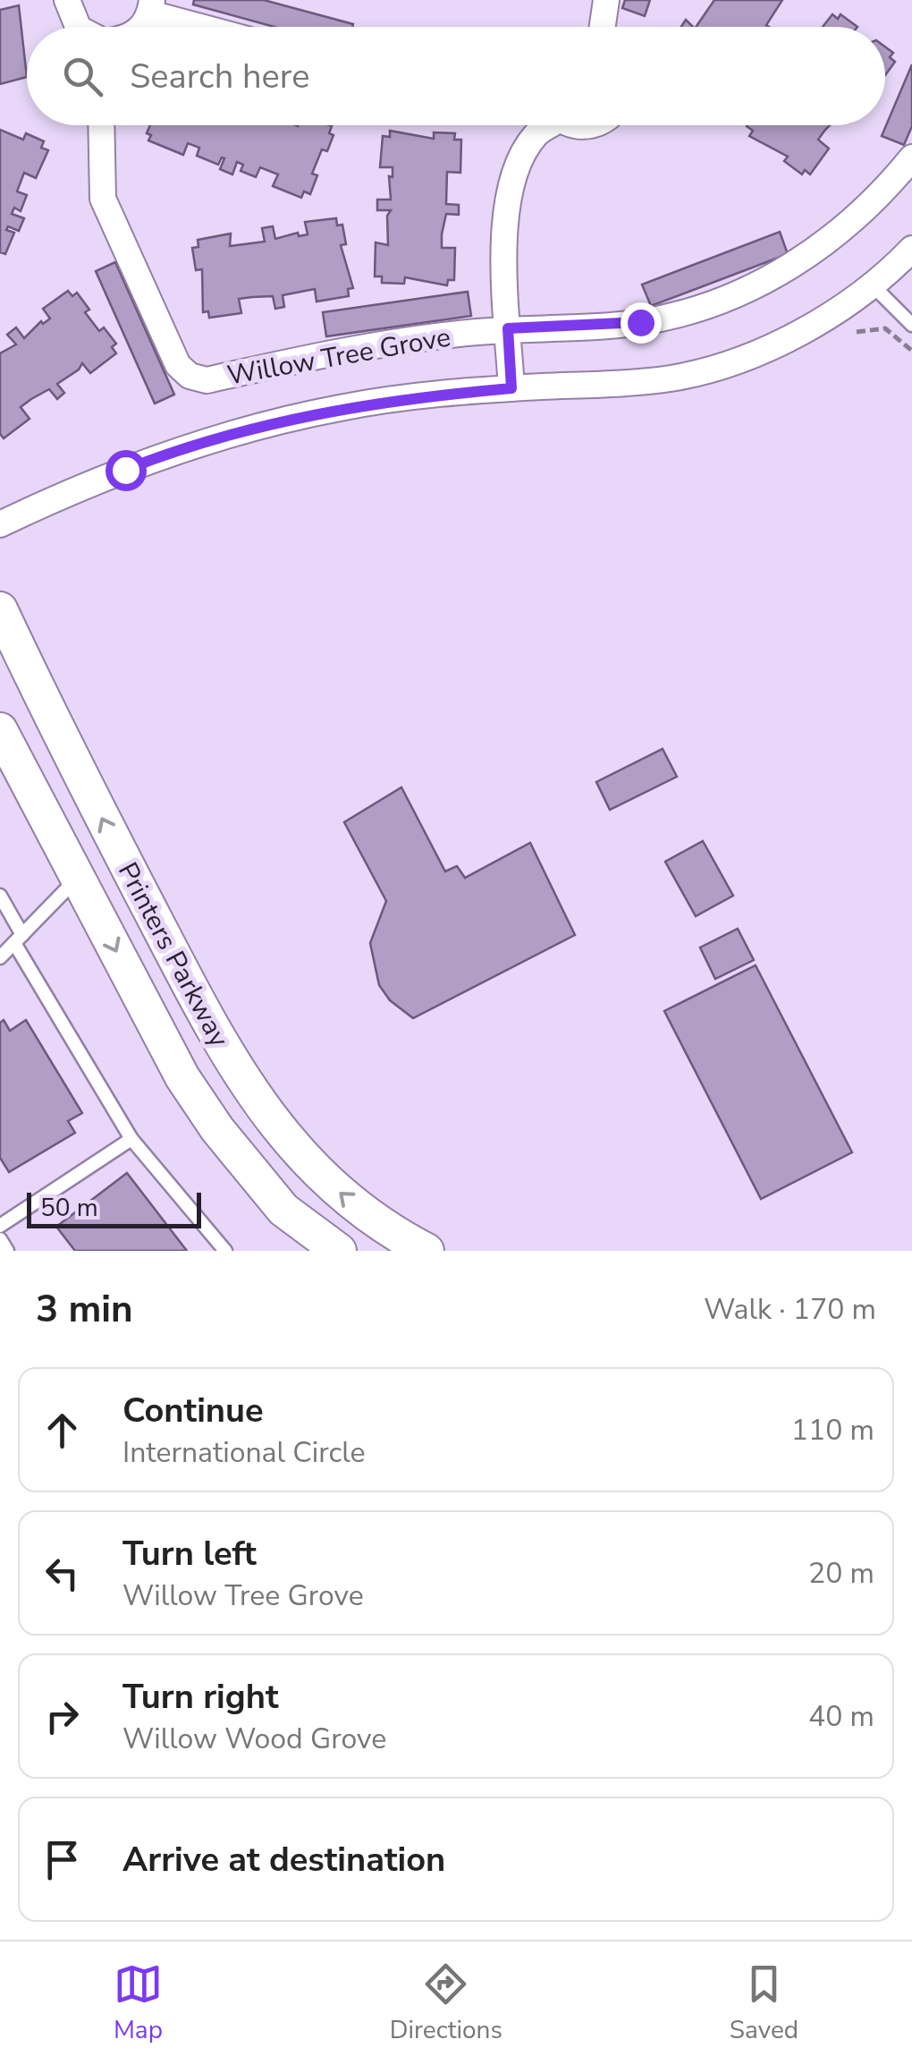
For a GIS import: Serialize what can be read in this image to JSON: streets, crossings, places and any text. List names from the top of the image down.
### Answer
{
  "streets": {
    "main road": ["Printers Parkway"],
    "street": ["Willow Tree Grove"]
  },
  "scale_bar": "50 m",
  "page": {
    "search": "Search here",
    "scale": "50 m",
    "heading": ["3 min", "Walk · 170 m"],
    "list": [
      ["Continue", "International Circle", "110 m"],
      ["Turn left", "Willow Tree Grove", "20 m"],
      ["Turn right", "Willow Wood Grove", "40 m"],
      "Arrive at destination"
    ],
    "nav": ["Map", "Directions", "Saved"]
  }
}
